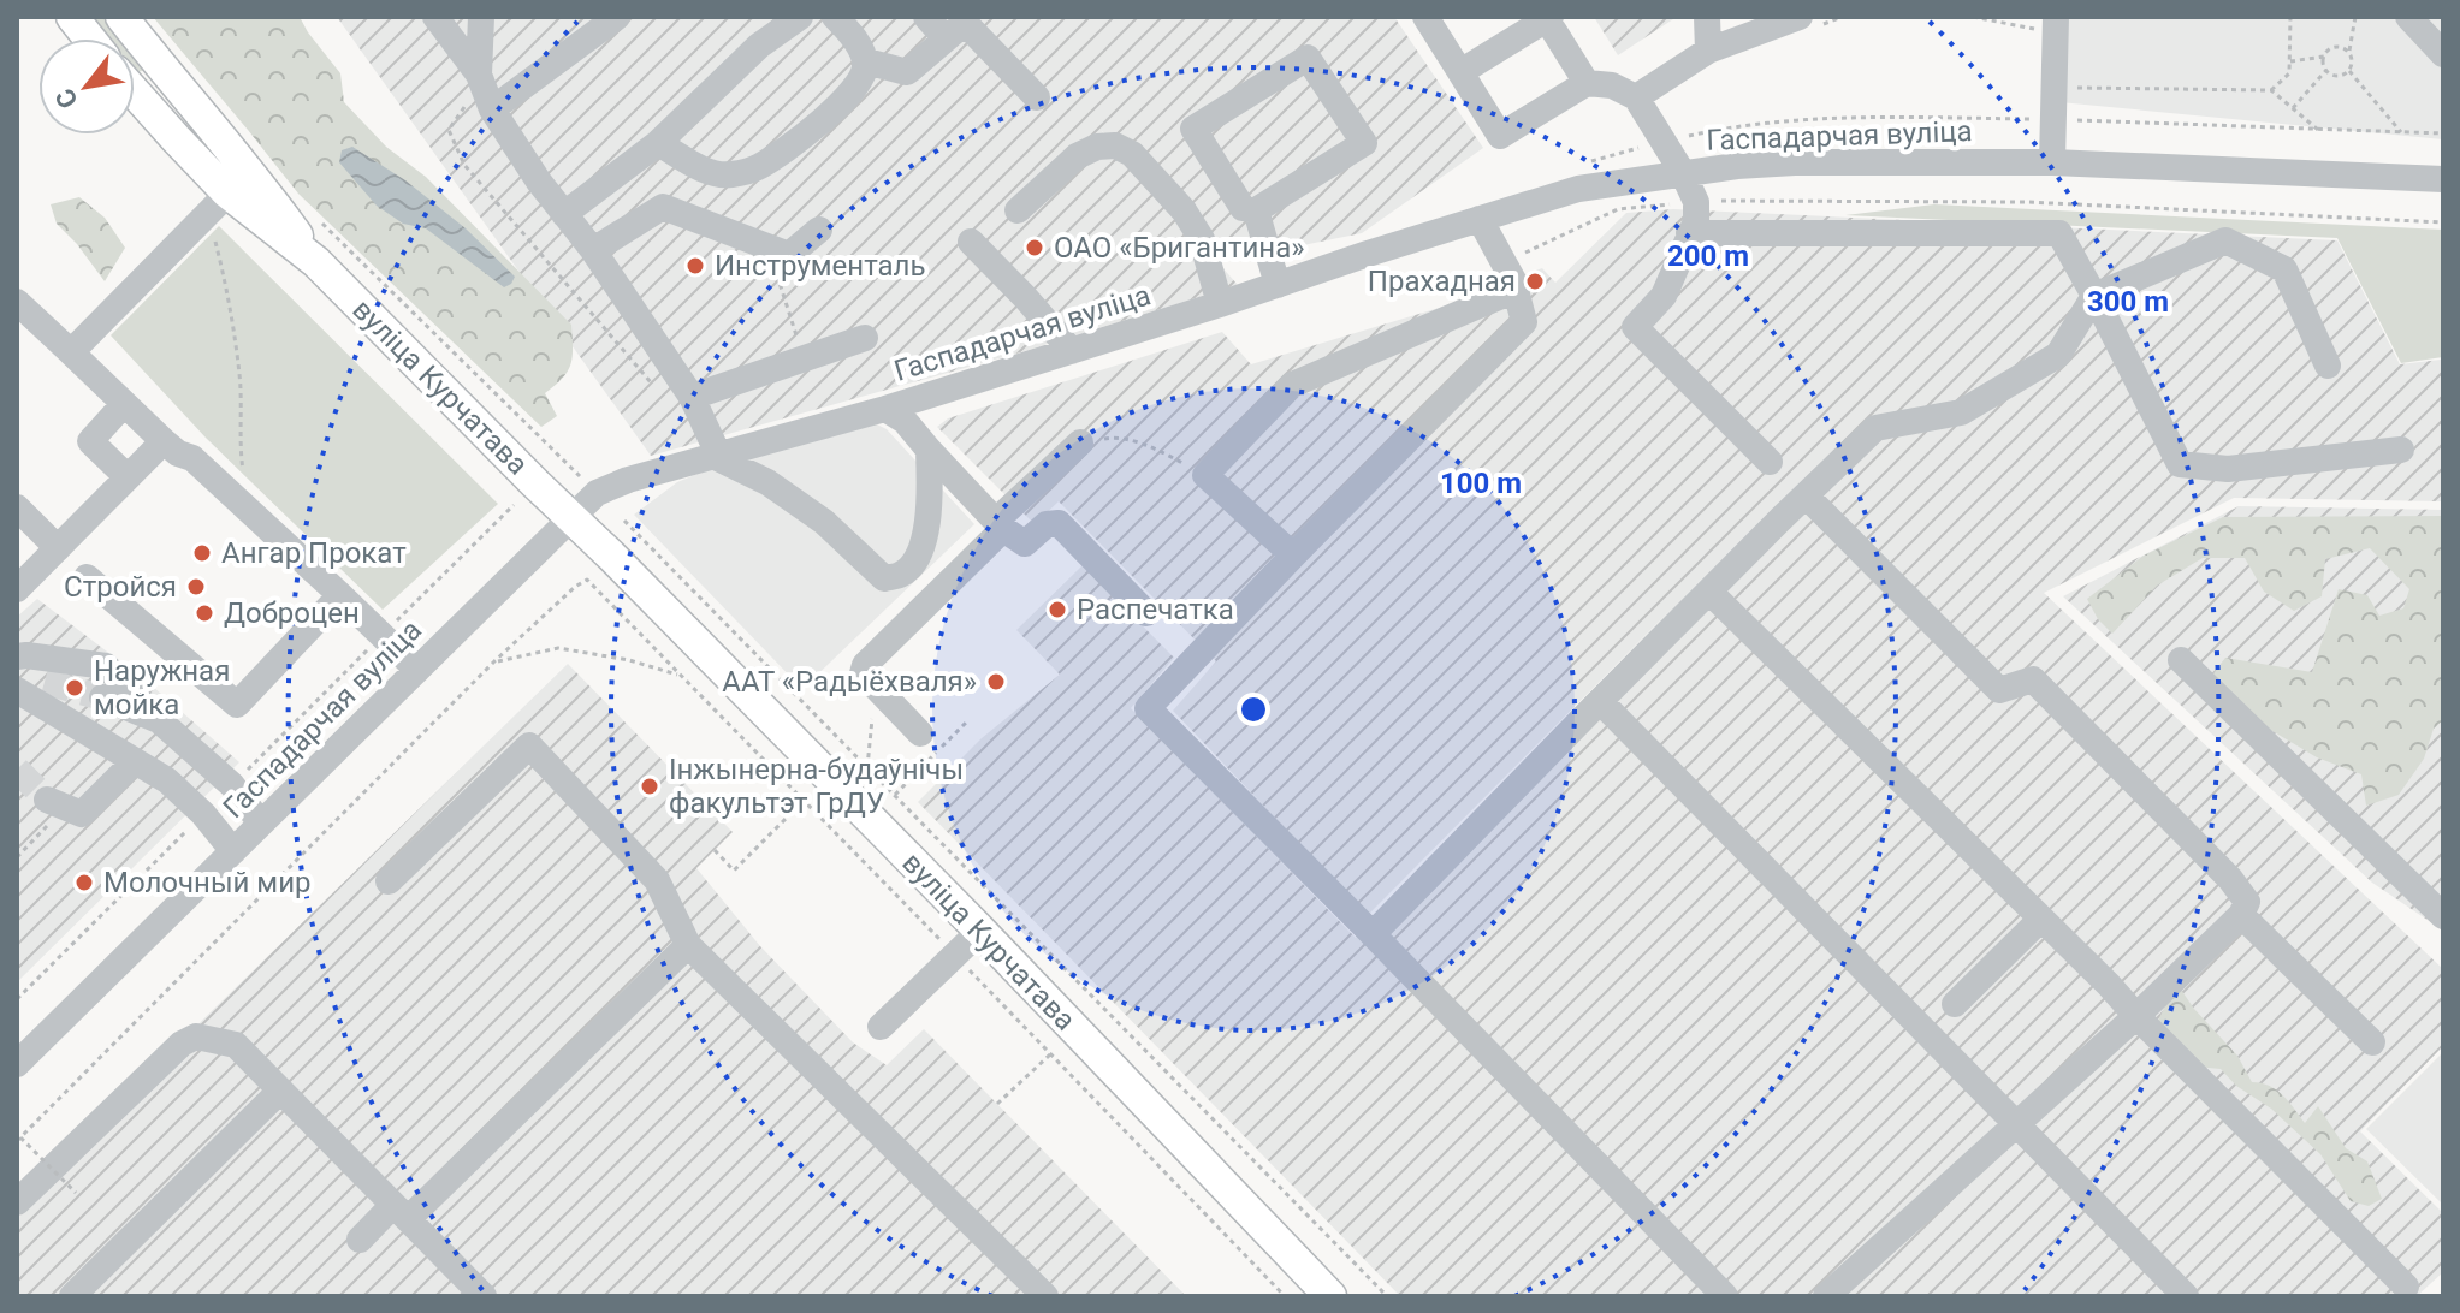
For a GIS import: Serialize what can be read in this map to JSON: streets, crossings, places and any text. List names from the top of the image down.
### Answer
{
  "streets": {
    "main road": ["вуліца Курчатава"],
    "street": ["Гаспадарчая вуліца"]
  },
  "crossings": [
    ["Гаспадарчая вуліца", "вуліца Курчатава"]
  ],
  "places": [
    "ОАО «Бригантина»",
    "Инструменталь",
    "Прахадная",
    "Ангар Прокат",
    "Стройся",
    "Распечатка",
    "Доброцен",
    "ААТ «Радыёхваля»",
    "Наружная мойка",
    "Інжынерна-будаўнічы факультэт ГрДУ",
    "Молочный мир"
  ],
  "north": "bottom left",
  "rings": ["200 m", "300 m", "100 m"]
}
